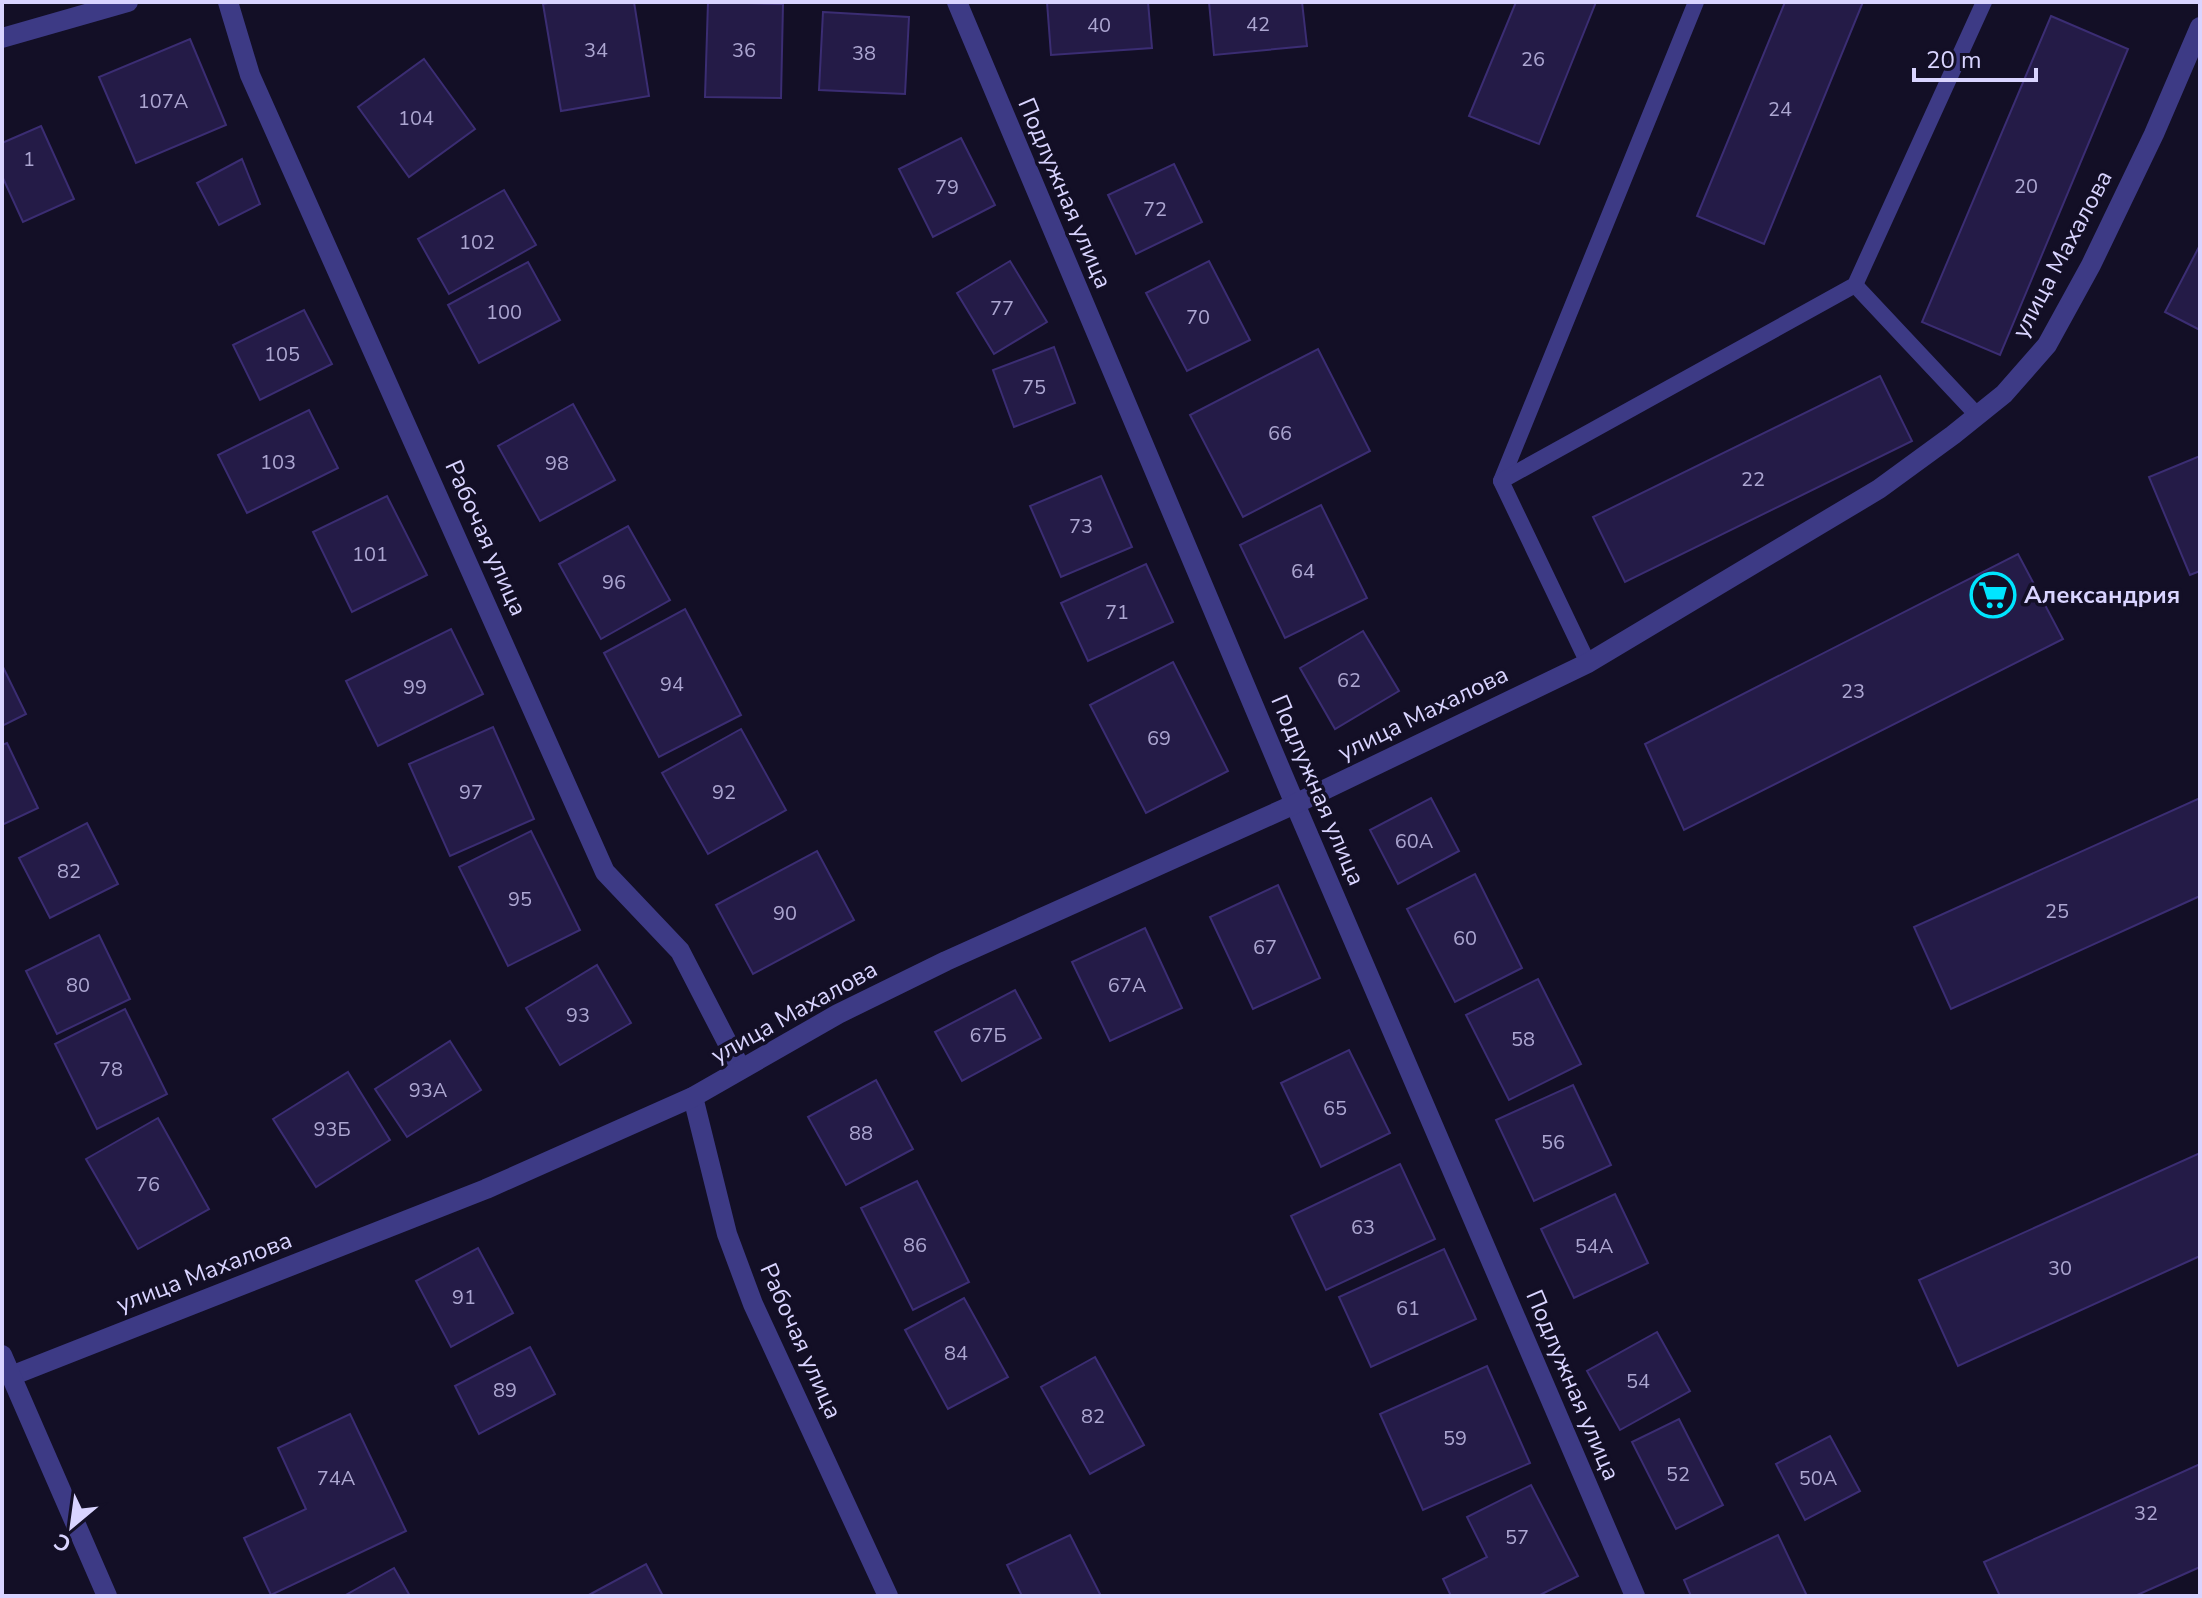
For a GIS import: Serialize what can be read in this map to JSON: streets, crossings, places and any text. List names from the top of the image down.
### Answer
{
  "streets": {
    "street": ["Подлужная улица", "улица Махалова", "Рабочая улица"]
  },
  "crossings": [
    ["Подлужная улица", "улица Махалова"],
    ["улица Махалова", "Рабочая улица"]
  ],
  "places": {
    "supermarket": ["Александрия"]
  },
  "house_numbers": [
    "42",
    "40",
    "34",
    "36",
    "38",
    "26",
    "107А",
    "24",
    "104",
    "1",
    "20",
    "79",
    "72",
    "102",
    "77",
    "100",
    "70",
    "105",
    "75",
    "66",
    "103",
    "98",
    "22",
    "73",
    "101",
    "64",
    "96",
    "71",
    "62",
    "94",
    "99",
    "23",
    "69",
    "97",
    "92",
    "60А",
    "82",
    "95",
    "25",
    "90",
    "60",
    "67",
    "80",
    "67А",
    "93",
    "67Б",
    "58",
    "78",
    "93А",
    "65",
    "93Б",
    "88",
    "56",
    "76",
    "63",
    "86",
    "54А",
    "30",
    "91",
    "61",
    "84",
    "54",
    "89",
    "82",
    "59",
    "52",
    "74А",
    "50А",
    "32",
    "57"
  ],
  "scale_bar": "20 m",
  "north": "bottom left"
}
